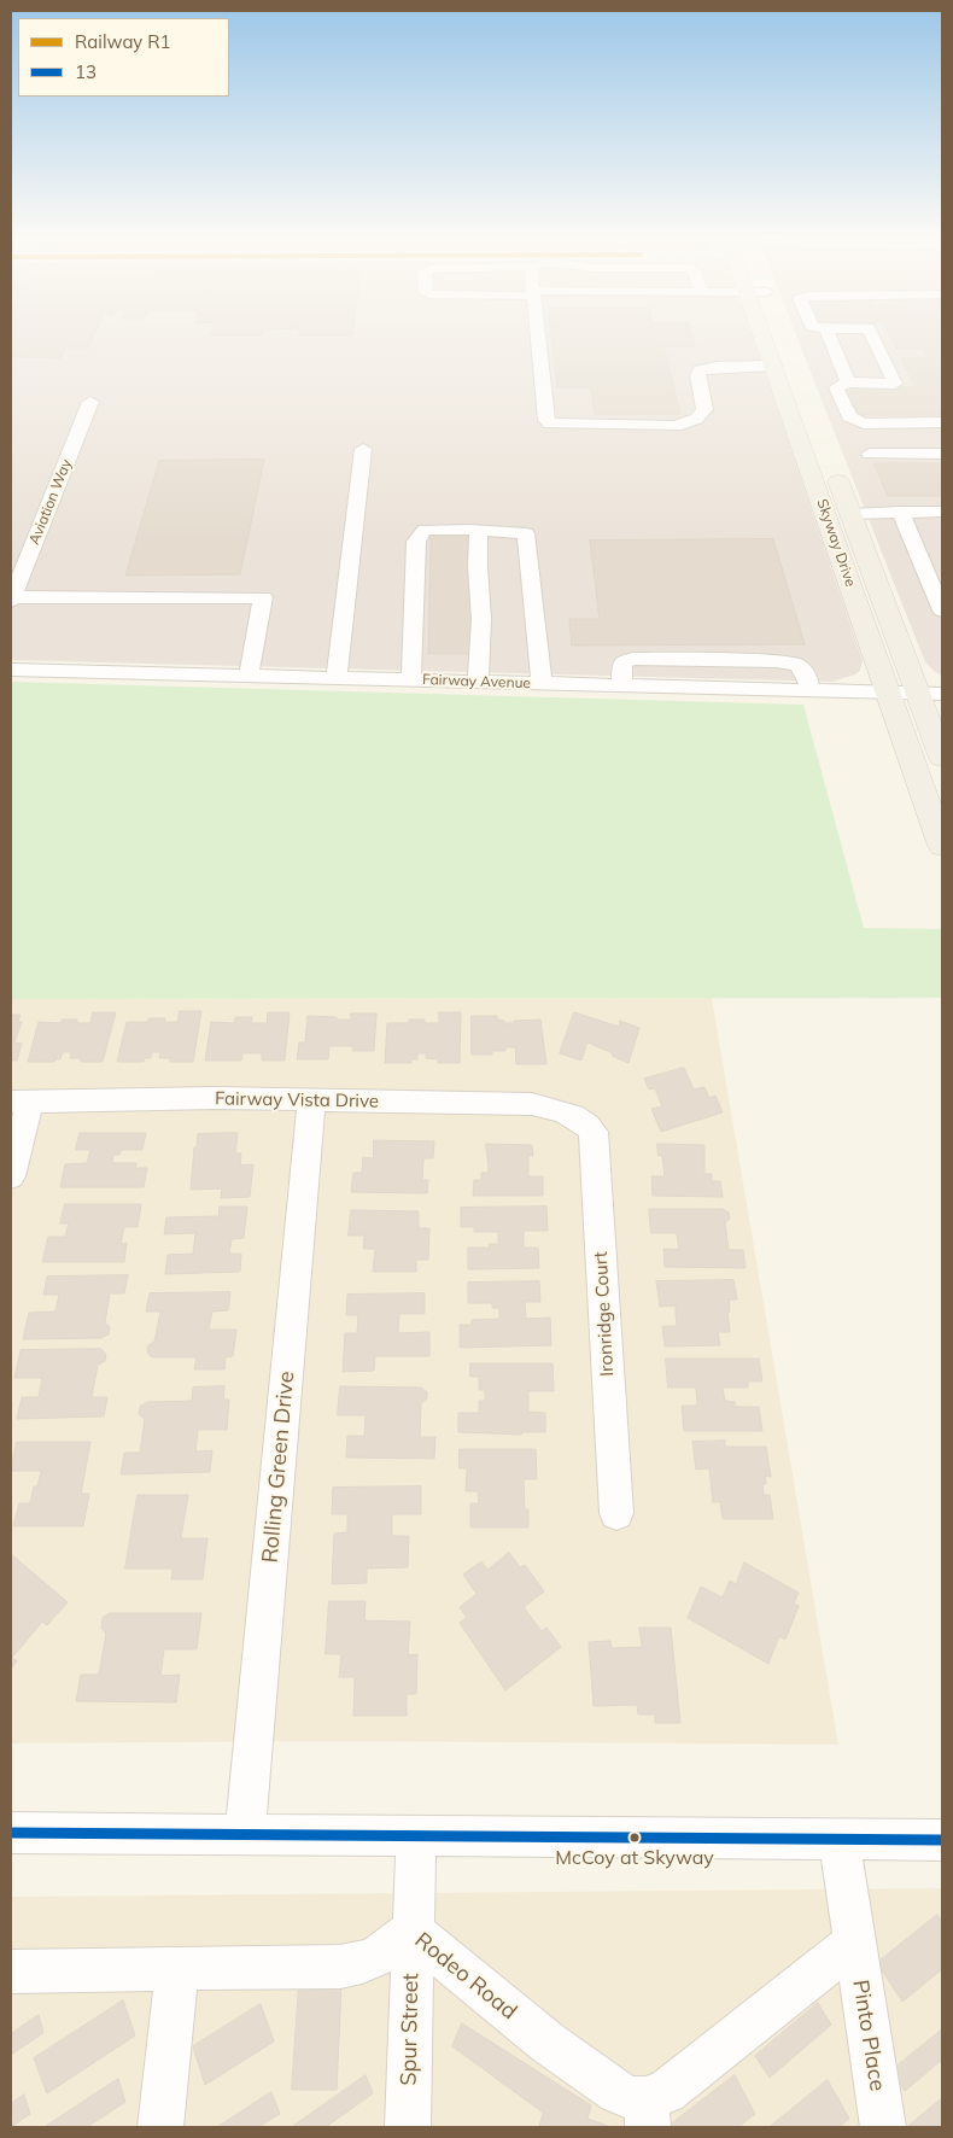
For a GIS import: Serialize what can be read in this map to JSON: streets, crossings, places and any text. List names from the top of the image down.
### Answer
{
  "streets": {
    "main road": ["Skyway Drive"],
    "street": [
      "Aviation Way",
      "Fairway Avenue",
      "Fairway Vista Drive",
      "Ironridge Court",
      "Rolling Green Drive",
      "Rodeo Road",
      "Spur Street",
      "Pinto Place"
    ]
  },
  "crossings": [
    ["Skyway Drive", "Fairway Avenue"],
    ["Fairway Vista Drive", "Ironridge Court"],
    ["Fairway Vista Drive", "Rolling Green Drive"],
    ["Rodeo Road", "Spur Street"],
    ["Rodeo Road", "Pinto Place"]
  ],
  "places": ["McCoy at Skyway"],
  "lines": ["transit line 13"],
  "legend": ["Railway R1", "13"]
}
